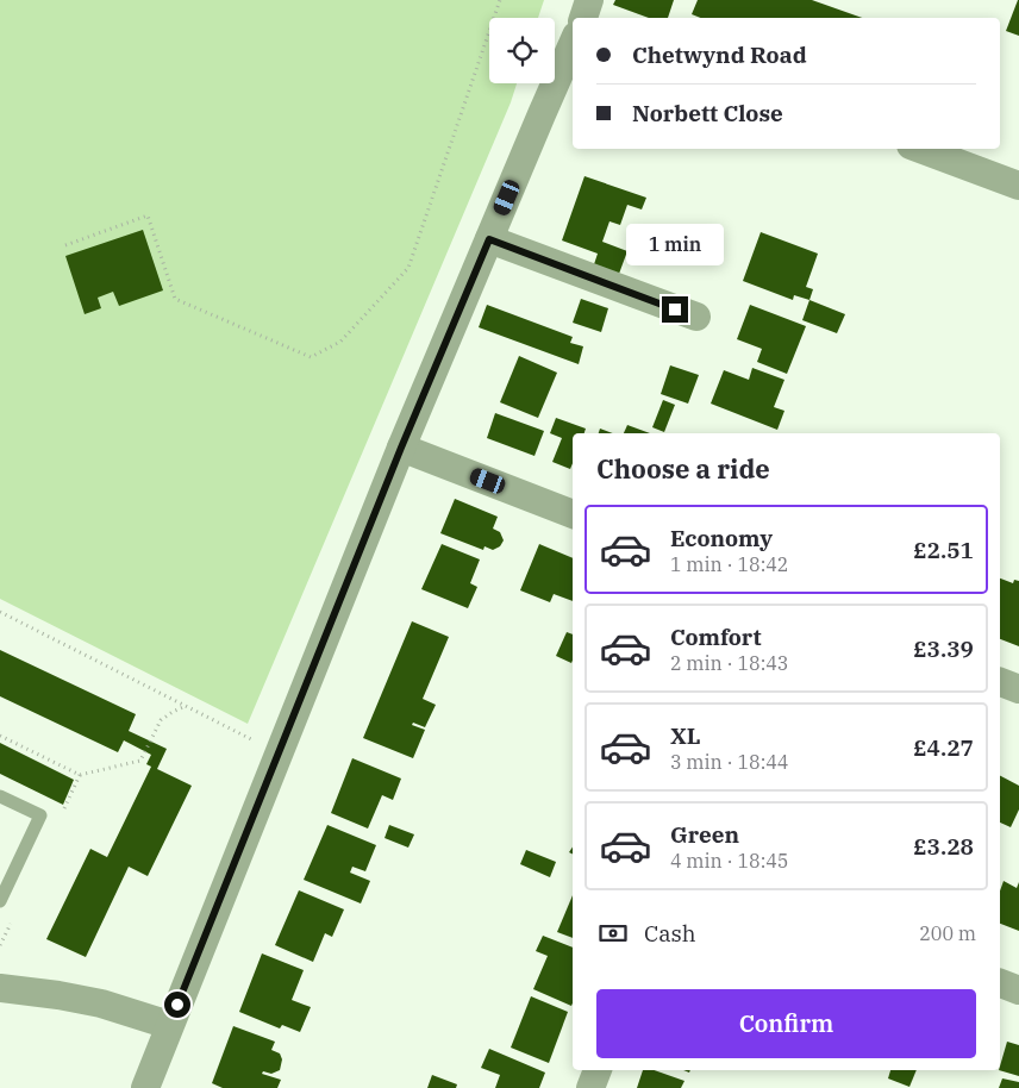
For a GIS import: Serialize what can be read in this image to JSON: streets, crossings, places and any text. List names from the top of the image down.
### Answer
{
  "page": {
    "banner": ["Chetwynd Road", "Norbett Close"],
    "bubble": "1 min",
    "heading": "Choose a ride",
    "list": [
      {
        "name": "Economy",
        "note": "1 min · 18:42",
        "value": "£2.51"
      },
      {
        "name": "Comfort",
        "note": "2 min · 18:43",
        "value": "£3.39"
      },
      {
        "name": "XL",
        "note": "3 min · 18:44",
        "value": "£4.27"
      },
      {
        "name": "Green",
        "note": "4 min · 18:45",
        "value": "£3.28"
      }
    ],
    "pay": ["Cash", "200 m"],
    "buttons": "Confirm"
  }
}
